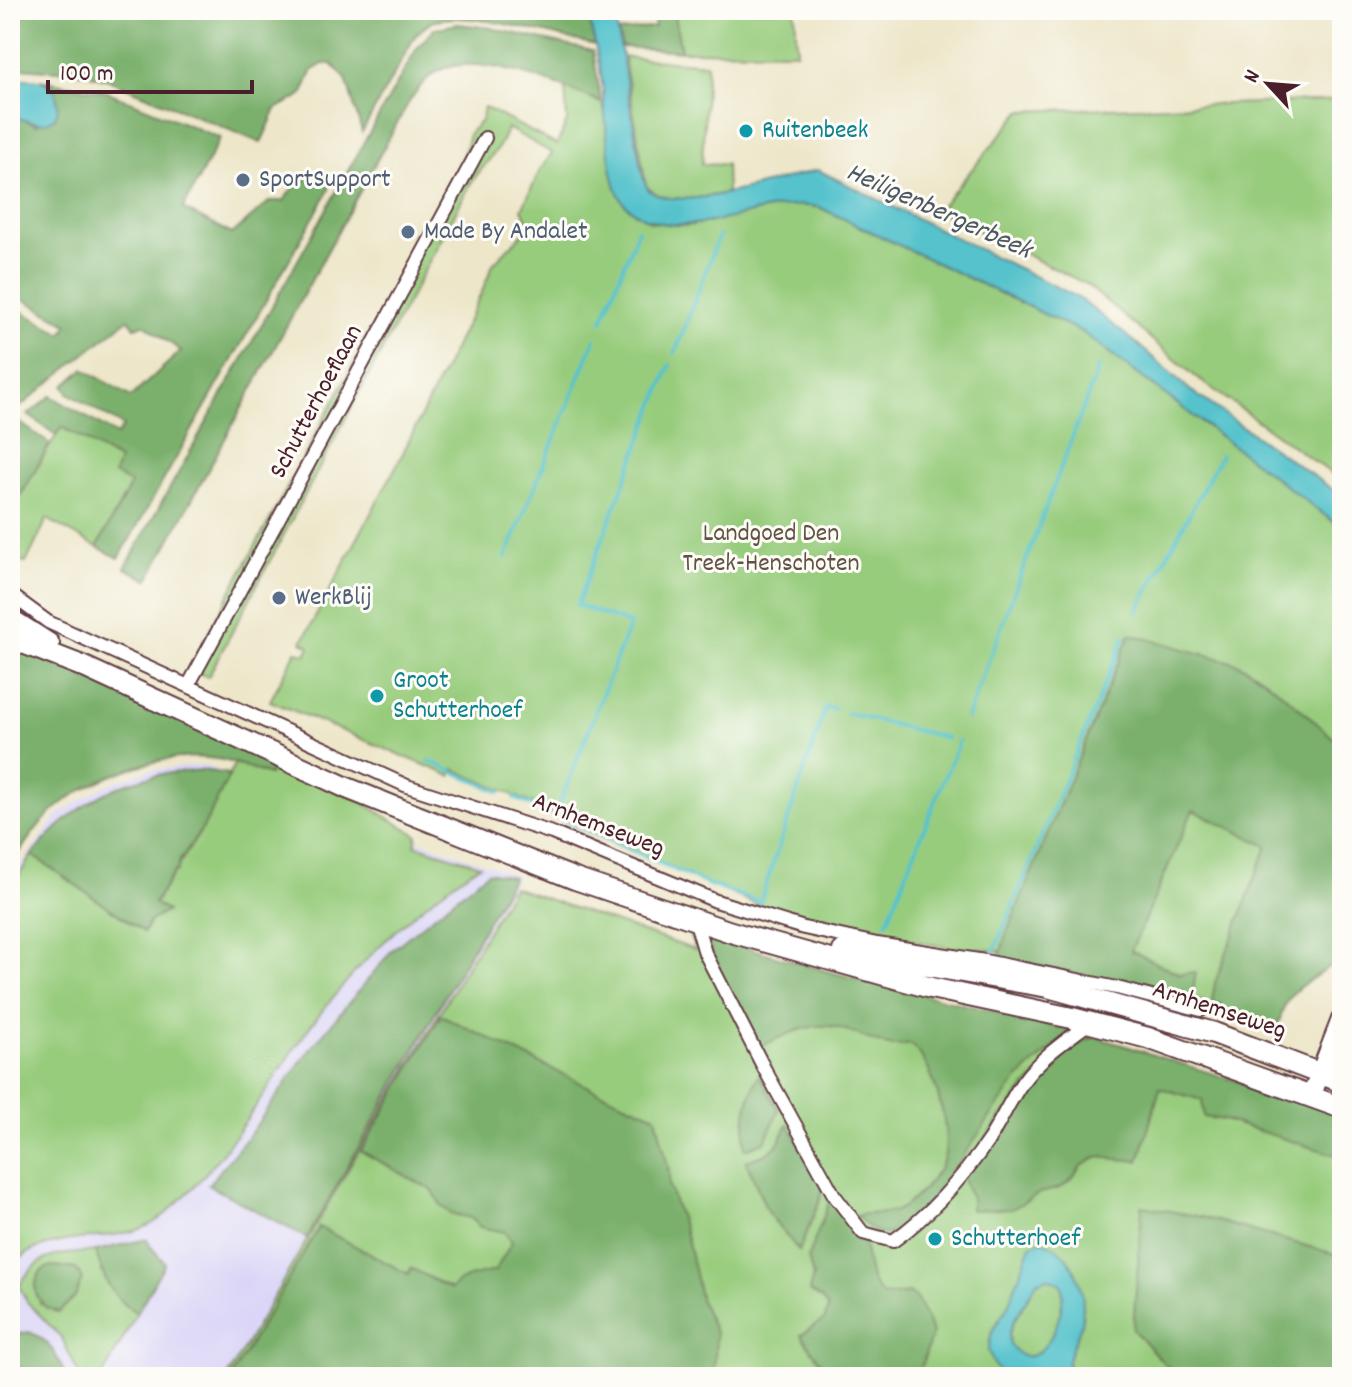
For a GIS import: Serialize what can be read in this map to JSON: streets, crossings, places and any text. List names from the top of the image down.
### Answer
{
  "streets": {
    "main road": ["Arnhemseweg"],
    "street": ["Schutterhoeflaan"]
  },
  "crossings": [
    ["Schutterhoeflaan", "Arnhemseweg"]
  ],
  "water": ["Heiligenbergerbeek"],
  "parks": ["Landgoed Den Treek-Henschoten"],
  "places": [
    "Ruitenbeek",
    "SportSupport",
    "Made By Andalet",
    "WerkBlij",
    "Groot Schutterhoef",
    "Schutterhoef"
  ],
  "scale_bar": "100 m",
  "north": "top left"
}
